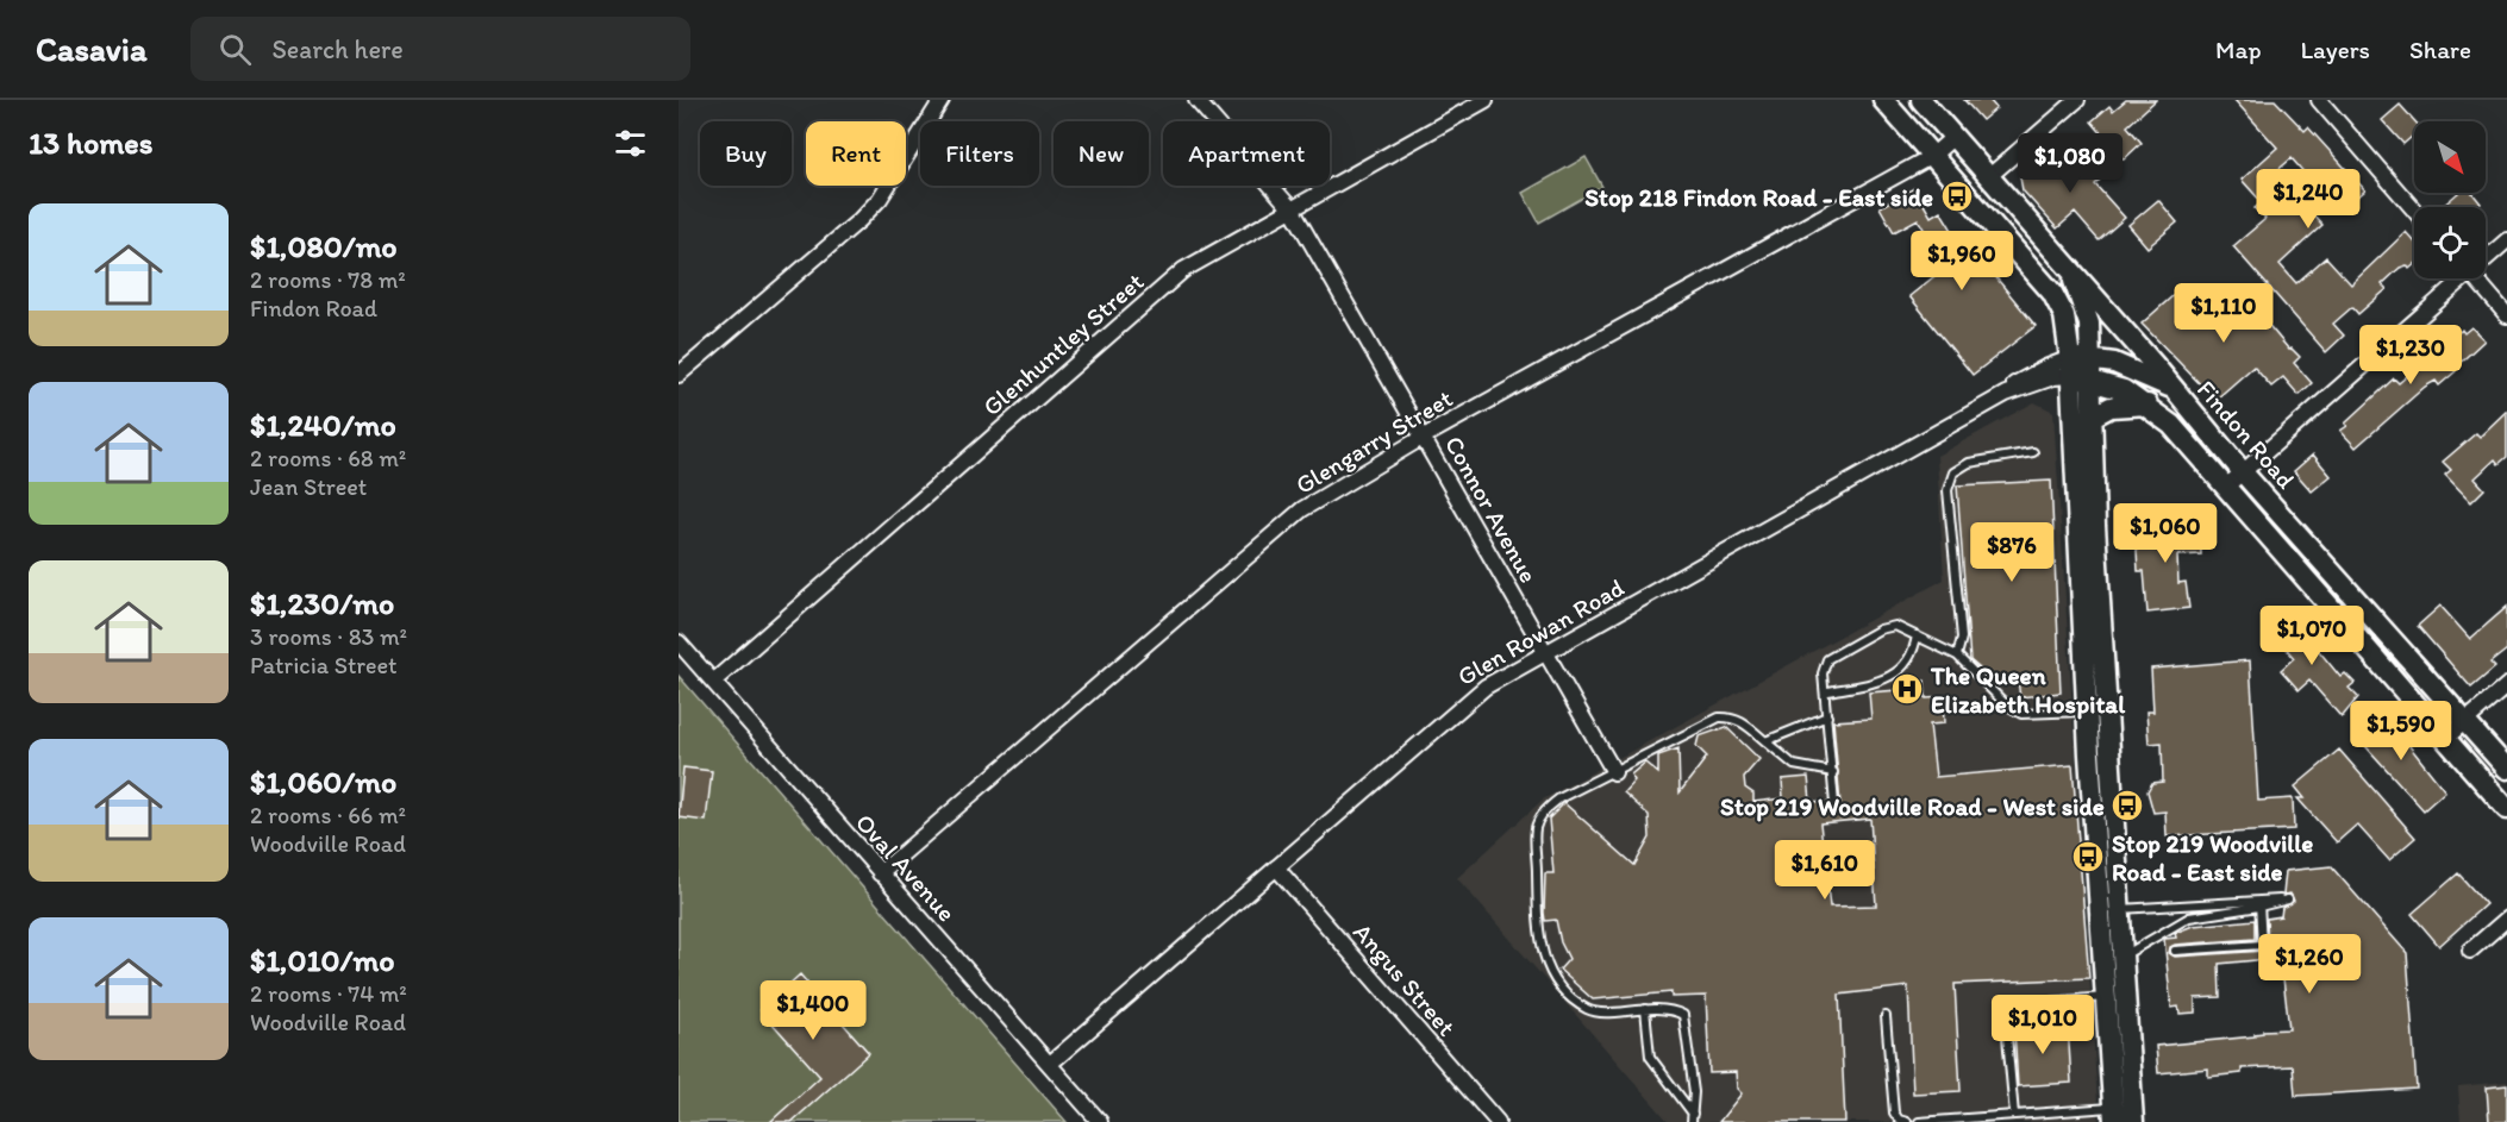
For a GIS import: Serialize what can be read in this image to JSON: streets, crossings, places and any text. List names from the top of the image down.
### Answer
{
  "streets": {
    "main road": ["Findon Road"],
    "street": [
      "Glenhuntley Street",
      "Glengarry Street",
      "Connor Avenue",
      "Glen Rowan Road",
      "Oval Avenue",
      "Angus Street"
    ]
  },
  "crossings": [
    ["Glenhuntley Street", "Connor Avenue"],
    ["Glenhuntley Street", "Oval Avenue"],
    ["Findon Road", "Glengarry Street"],
    ["Findon Road", "Glen Rowan Road"],
    ["Glengarry Street", "Connor Avenue"],
    ["Glengarry Street", "Oval Avenue"],
    ["Connor Avenue", "Glen Rowan Road"],
    ["Glen Rowan Road", "Oval Avenue"],
    ["Glen Rowan Road", "Angus Street"]
  ],
  "places": {
    "bus stop": ["Stop 218 Findon Road - East side", "Stop 219 Woodville Road - West side", "Stop 219 Woodville Road - East side"],
    "hospital": ["The Queen Elizabeth Hospital"]
  },
  "north": "bottom right",
  "page": {
    "header": "Casavia",
    "search": "Search here",
    "nav": ["Map", "Layers", "Share"],
    "heading": "13 homes",
    "chip": [
      "Buy",
      "Rent",
      "Filters",
      "New",
      "Apartment"
    ],
    "price": [
      "$1,080",
      "$1,240",
      "$1,960",
      "$1,110",
      "$1,230",
      "$1,060",
      "$876",
      "$1,070",
      "$1,590",
      "$1,610",
      "$1,260",
      "$1,400",
      "$1,010"
    ],
    "list": [
      {
        "name": "$1,080/mo",
        "note": "2 rooms · 78 m² · Findon Road"
      },
      {
        "name": "$1,240/mo",
        "note": "2 rooms · 68 m² · Jean Street"
      },
      {
        "name": "$1,230/mo",
        "note": "3 rooms · 83 m² · Patricia Street"
      },
      {
        "name": "$1,060/mo",
        "note": "2 rooms · 66 m² · Woodville Road"
      },
      {
        "name": "$1,010/mo",
        "note": "2 rooms · 74 m² · Woodville Road"
      }
    ]
  }
}
